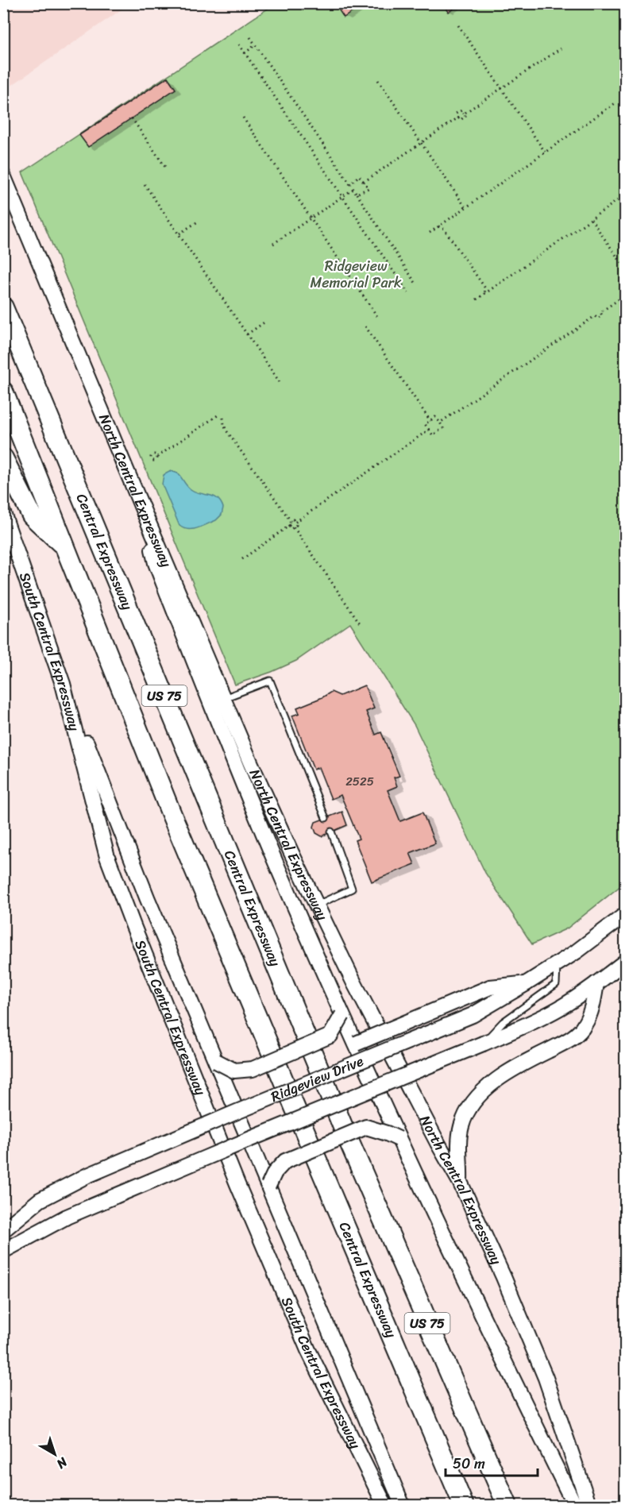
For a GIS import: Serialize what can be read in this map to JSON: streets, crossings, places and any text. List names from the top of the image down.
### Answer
{
  "streets": {
    "highway": ["Central Expressway", "US 75"],
    "main road": ["North Central Expressway", "South Central Expressway", "Ridgeview Drive"]
  },
  "parks": ["Ridgeview Memorial Park"],
  "house_numbers": ["2525"],
  "scale_bar": "50 m",
  "north": "bottom right"
}
